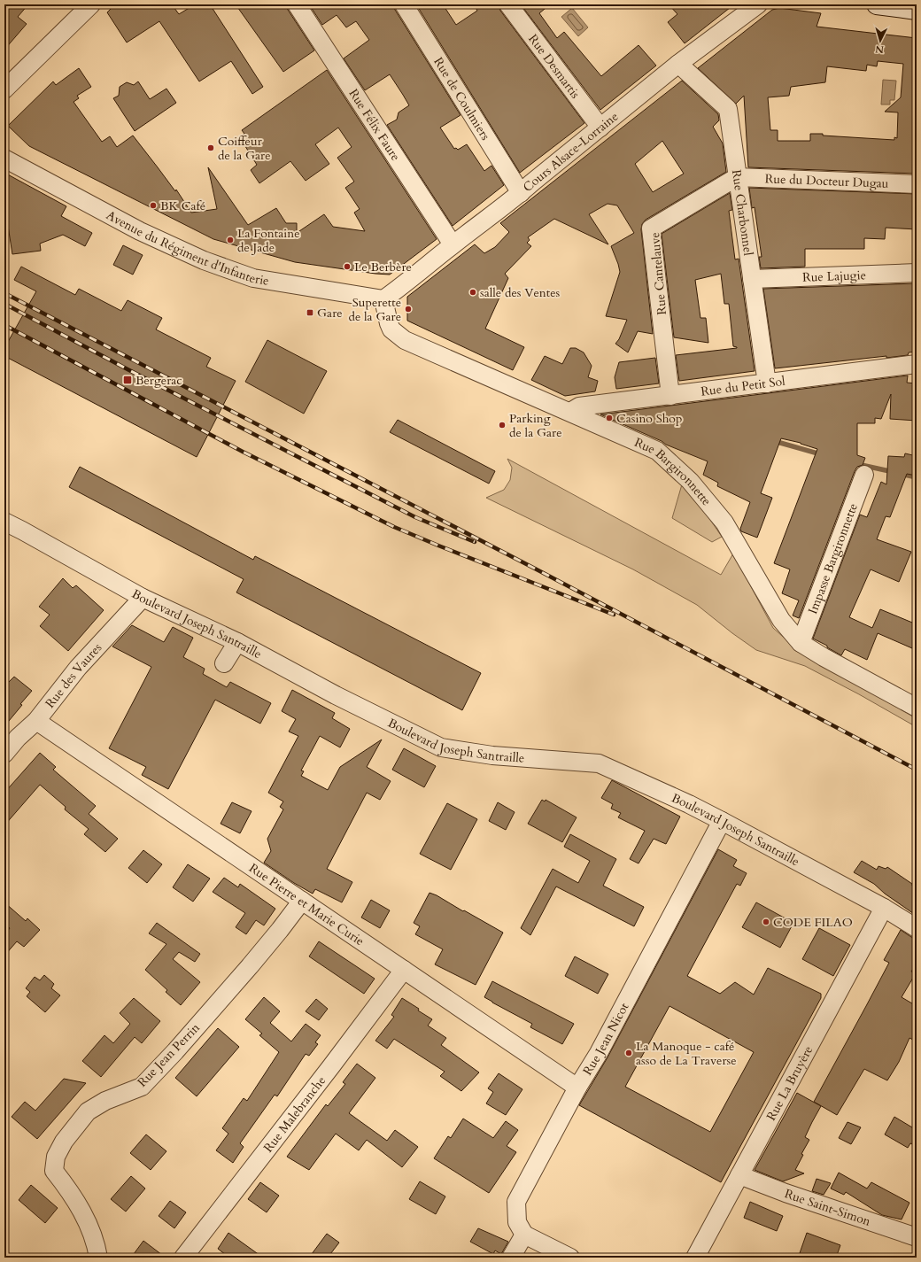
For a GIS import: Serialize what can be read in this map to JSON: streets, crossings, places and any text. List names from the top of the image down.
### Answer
{
  "streets": {
    "street": [
      "Rue Desmartis",
      "Rue de Coulmiers",
      "Rue Félix Faure",
      "Cours Alsace-Lorraine",
      "Rue du Docteur Dugau",
      "Rue Charbonnel",
      "Avenue du Régiment d'Infanterie",
      "Rue Cantelauve",
      "Rue Lajugie",
      "Rue du Petit Sol",
      "Rue Bargironnette",
      "Impasse Bargironnette",
      "Boulevard Joseph Santraille",
      "Rue des Vaures",
      "Rue Pierre et Marie Curie",
      "Rue Jean Nicot",
      "Rue Jean Perrin",
      "Rue La Bruyère",
      "Rue Malebranche",
      "Rue Saint-Simon"
    ]
  },
  "crossings": [
    ["Rue Desmartis", "Cours Alsace-Lorraine"],
    ["Rue de Coulmiers", "Cours Alsace-Lorraine"],
    ["Rue Félix Faure", "Cours Alsace-Lorraine"],
    ["Cours Alsace-Lorraine", "Rue Charbonnel"],
    ["Cours Alsace-Lorraine", "Avenue du Régiment d'Infanterie"],
    ["Cours Alsace-Lorraine", "Rue Bargironnette"],
    ["Rue du Docteur Dugau", "Rue Charbonnel"],
    ["Rue du Docteur Dugau", "Rue Cantelauve"],
    ["Rue Charbonnel", "Rue Cantelauve"],
    ["Rue Charbonnel", "Rue Lajugie"],
    ["Rue Charbonnel", "Rue du Petit Sol"],
    ["Avenue du Régiment d'Infanterie", "Rue Bargironnette"],
    ["Rue Cantelauve", "Rue du Petit Sol"],
    ["Rue du Petit Sol", "Rue Bargironnette"],
    ["Rue Bargironnette", "Impasse Bargironnette"],
    ["Boulevard Joseph Santraille", "Rue des Vaures"],
    ["Boulevard Joseph Santraille", "Rue Jean Nicot"],
    ["Boulevard Joseph Santraille", "Rue La Bruyère"],
    ["Rue des Vaures", "Rue Pierre et Marie Curie"],
    ["Rue Pierre et Marie Curie", "Rue Jean Nicot"],
    ["Rue Pierre et Marie Curie", "Rue Jean Perrin"],
    ["Rue Pierre et Marie Curie", "Rue Malebranche"],
    ["Rue La Bruyère", "Rue Saint-Simon"]
  ],
  "places": {
    "other": [
      "Coiffeur de la Gare",
      "BK Café",
      "La Fontaine de Jade",
      "Le Berbère",
      "salle des Ventes",
      "Superette de la Gare",
      "Casino Shop",
      "Parking de la Gare",
      "CODE FILAO",
      "La Manoque - café asso de La Traverse"
    ],
    "transit": ["Gare", "Bergerac"]
  },
  "north": "bottom"
}
